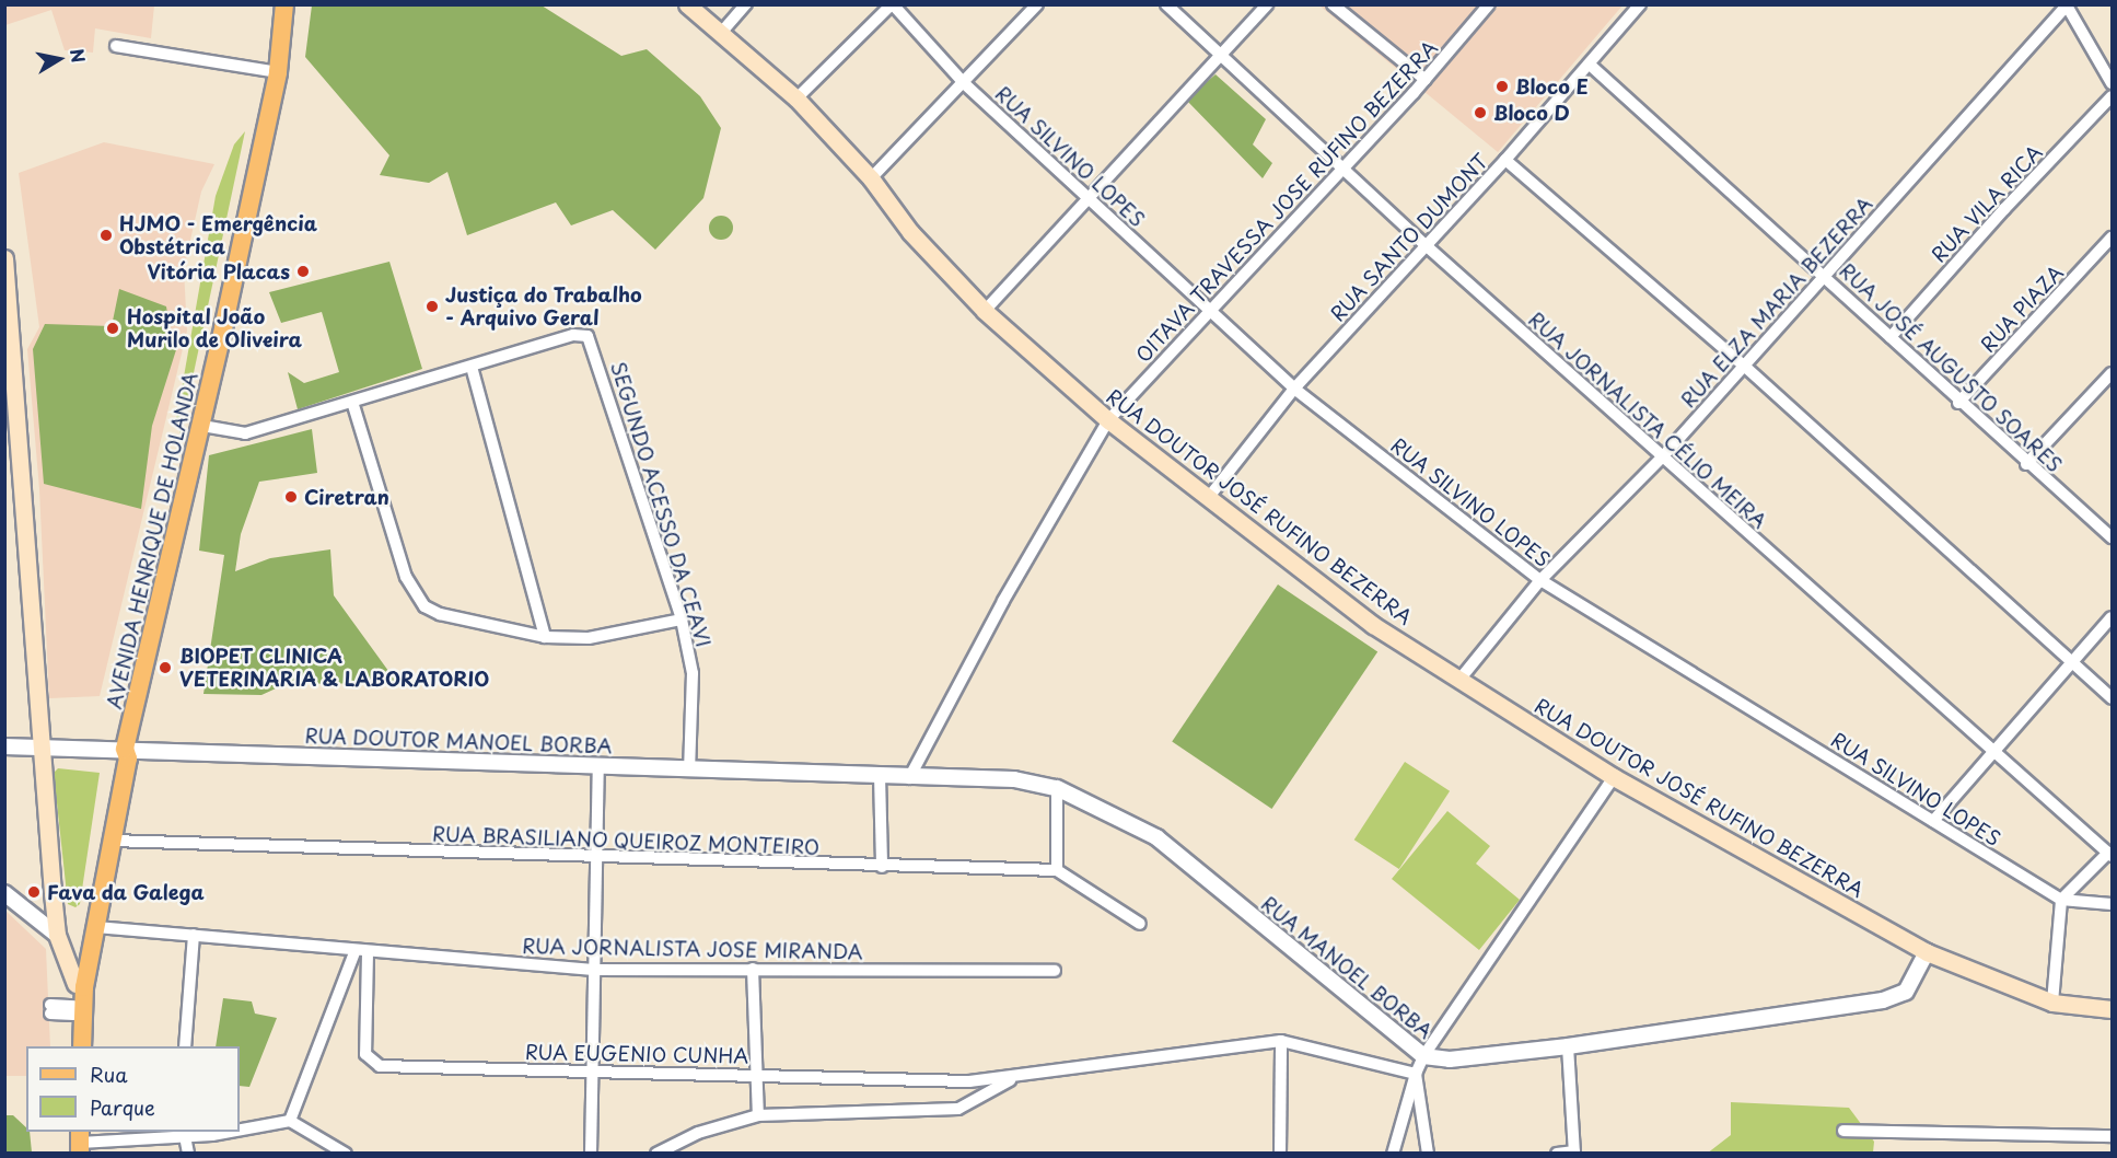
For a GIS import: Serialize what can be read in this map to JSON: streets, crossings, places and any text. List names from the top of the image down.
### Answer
{
  "streets": {
    "main road": ["RUA DOUTOR JOSÉ RUFINO BEZERRA", "AVENIDA HENRIQUE DE HOLANDA"],
    "street": [
      "RUA SILVINO LOPES",
      "OITAVA TRAVESSA JOSE RUFINO BEZERRA",
      "RUA VILA RICA",
      "RUA SANTO DUMONT",
      "RUA ELZA MARIA BEZERRA",
      "RUA PIAZA",
      "RUA JOSÉ AUGUSTO SOARES",
      "RUA JORNALISTA CÉLIO MEIRA",
      "SEGUNDO ACESSO DA CEAVI",
      "RUA DOUTOR MANOEL BORBA",
      "RUA BRASILIANO QUEIROZ MONTEIRO",
      "RUA JORNALISTA JOSE MIRANDA",
      "RUA MANOEL BORBA",
      "RUA EUGENIO CUNHA"
    ]
  },
  "crossings": [
    ["RUA SILVINO LOPES", "OITAVA TRAVESSA JOSE RUFINO BEZERRA"],
    ["RUA SILVINO LOPES", "RUA SANTO DUMONT"],
    ["RUA SILVINO LOPES", "RUA ELZA MARIA BEZERRA"],
    ["OITAVA TRAVESSA JOSE RUFINO BEZERRA", "RUA JORNALISTA CÉLIO MEIRA"],
    ["OITAVA TRAVESSA JOSE RUFINO BEZERRA", "RUA DOUTOR JOSÉ RUFINO BEZERRA"],
    ["OITAVA TRAVESSA JOSE RUFINO BEZERRA", "RUA DOUTOR MANOEL BORBA"],
    ["OITAVA TRAVESSA JOSE RUFINO BEZERRA", "RUA MANOEL BORBA"],
    ["RUA VILA RICA", "RUA JOSÉ AUGUSTO SOARES"],
    ["RUA SANTO DUMONT", "RUA JOSÉ AUGUSTO SOARES"],
    ["RUA SANTO DUMONT", "RUA JORNALISTA CÉLIO MEIRA"],
    ["RUA SANTO DUMONT", "RUA DOUTOR JOSÉ RUFINO BEZERRA"],
    ["RUA ELZA MARIA BEZERRA", "RUA JOSÉ AUGUSTO SOARES"],
    ["RUA ELZA MARIA BEZERRA", "RUA JORNALISTA CÉLIO MEIRA"],
    ["RUA ELZA MARIA BEZERRA", "RUA DOUTOR JOSÉ RUFINO BEZERRA"],
    ["RUA PIAZA", "RUA JOSÉ AUGUSTO SOARES"],
    ["SEGUNDO ACESSO DA CEAVI", "RUA DOUTOR MANOEL BORBA"],
    ["RUA DOUTOR JOSÉ RUFINO BEZERRA", "RUA MANOEL BORBA"],
    ["AVENIDA HENRIQUE DE HOLANDA", "RUA DOUTOR MANOEL BORBA"],
    ["AVENIDA HENRIQUE DE HOLANDA", "RUA BRASILIANO QUEIROZ MONTEIRO"],
    ["AVENIDA HENRIQUE DE HOLANDA", "RUA JORNALISTA JOSE MIRANDA"],
    ["RUA DOUTOR MANOEL BORBA", "RUA MANOEL BORBA"],
    ["RUA JORNALISTA JOSE MIRANDA", "RUA EUGENIO CUNHA"]
  ],
  "places": [
    "Bloco E",
    "Bloco D",
    "HJMO - Emergência Obstétrica",
    "Vitória Placas",
    "Justiça do Trabalho - Arquivo Geral",
    "Hospital João Murilo de Oliveira",
    "Ciretran",
    "BIOPET CLINICA VETERINARIA & LABORATORIO",
    "Fava da Galega"
  ],
  "legend": ["Rua", "Parque"],
  "north": "right"
}
